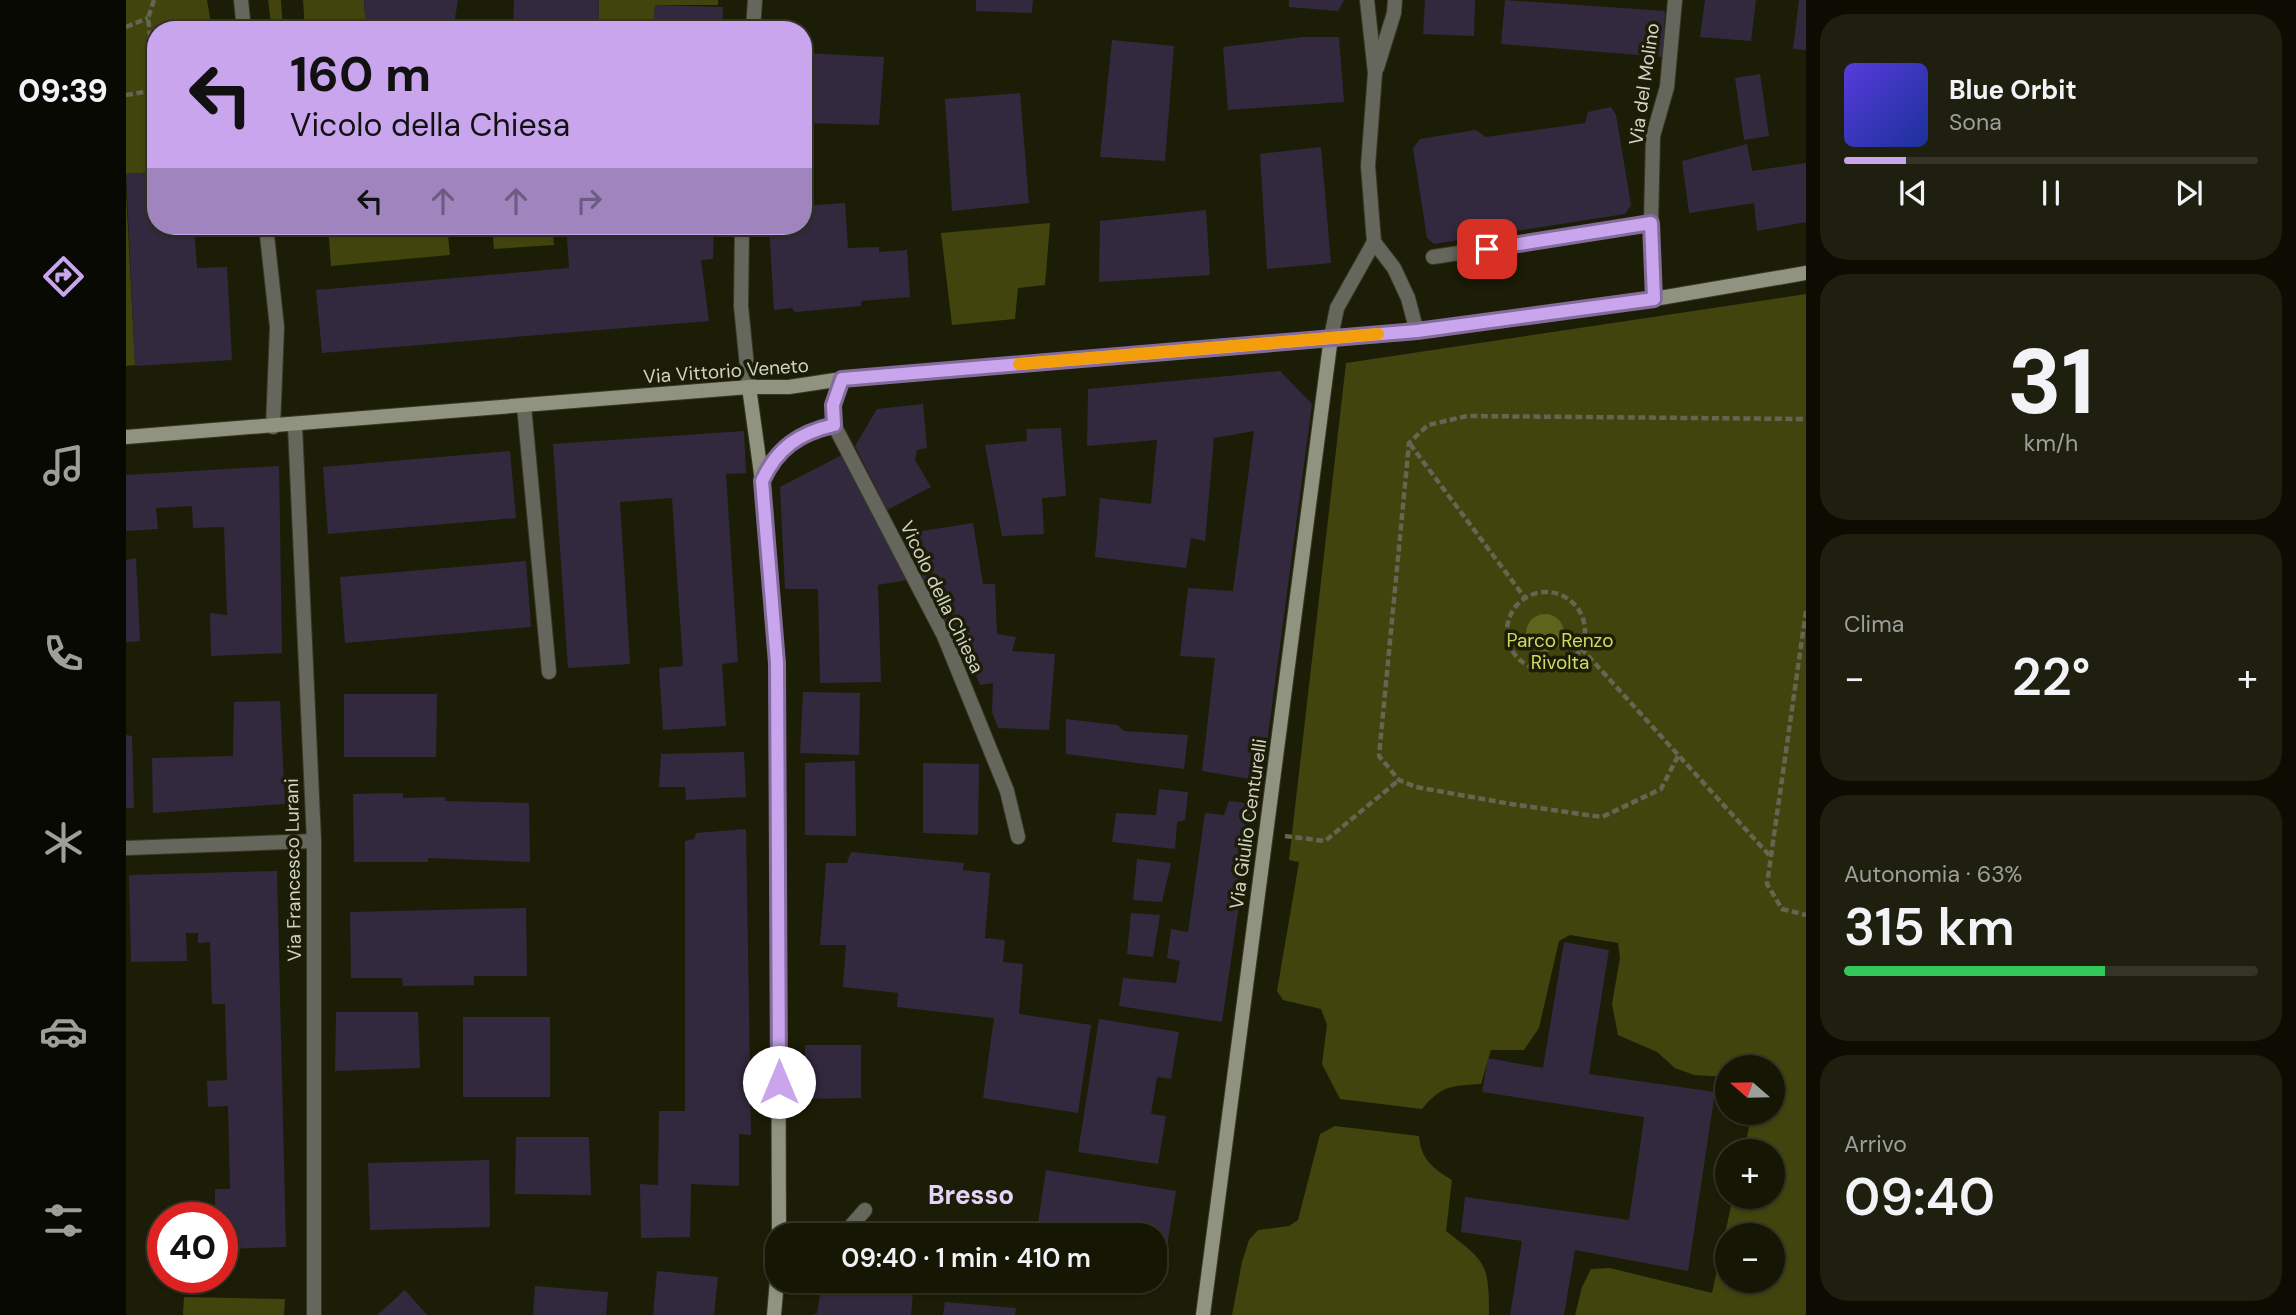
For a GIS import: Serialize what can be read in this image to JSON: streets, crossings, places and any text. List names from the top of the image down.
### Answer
{
  "streets": {
    "street": [
      "Via del Molino",
      "Via Vittorio Veneto",
      "Vicolo della Chiesa",
      "Via Giulio Centurelli",
      "Via Francesco Lurani"
    ]
  },
  "crossings": [
    ["Via del Molino", "Via Vittorio Veneto"],
    ["Via Vittorio Veneto", "Via Giulio Centurelli"],
    ["Via Vittorio Veneto", "Via Francesco Lurani"]
  ],
  "districts": ["Bresso"],
  "parks": ["Parco Renzo Rivolta"],
  "north": "left",
  "page": {
    "tabs": "09:39",
    "turn": ["160 m", "Vicolo della Chiesa"],
    "song": ["Blue Orbit", "Sona"],
    "tile": [
      ["31", "km/h"],
      "Clima",
      ["Autonomia · 63%", "315 km"],
      ["Arrivo", "09:40"]
    ],
    "heat": ["−", "22°", "+"],
    "map_buttons": ["+", "−"],
    "limit": "40",
    "trip": "09:40 · 1 min · 410 m"
  }
}
